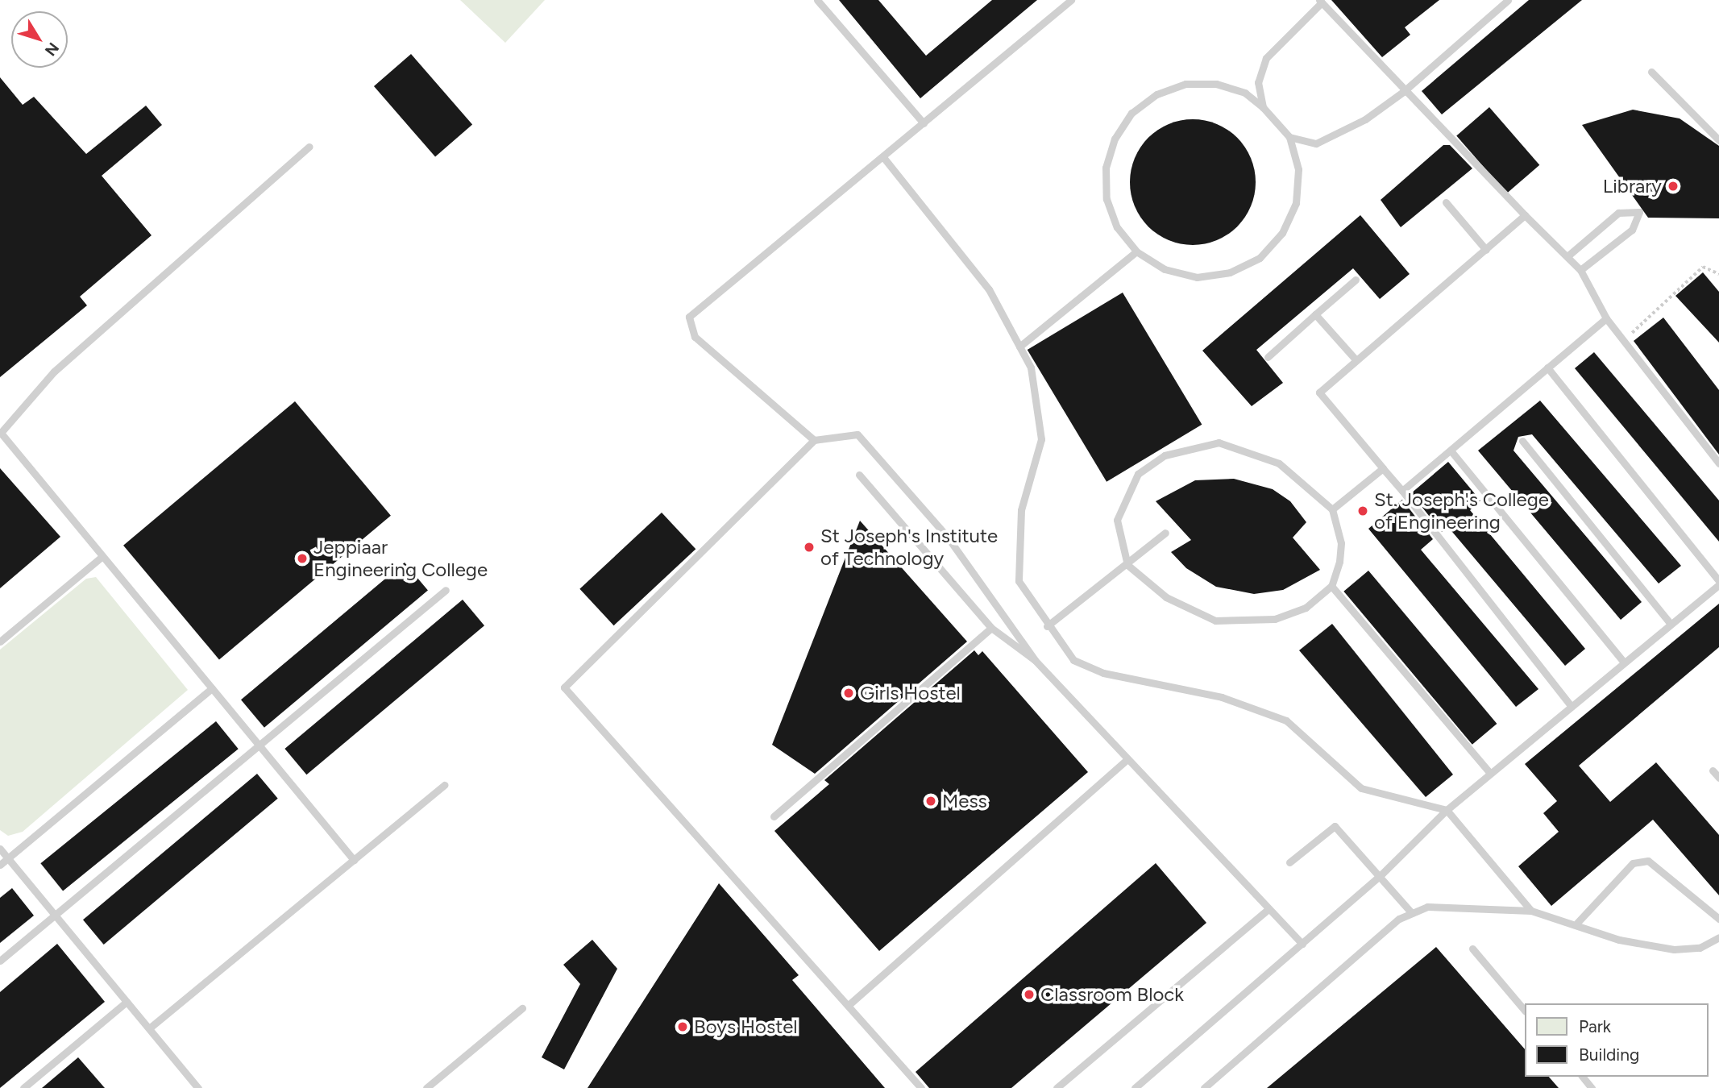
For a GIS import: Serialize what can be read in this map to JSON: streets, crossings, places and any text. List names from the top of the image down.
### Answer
{
  "places": [
    "Library",
    "St. Joseph's College of Engineering",
    "St Joseph's Institute of Technology",
    "Jeppiaar Engineering College",
    "Girls Hostel",
    "Mess",
    "Classroom Block",
    "Boys Hostel"
  ],
  "legend": ["Park", "Building"],
  "north": "bottom right"
}
